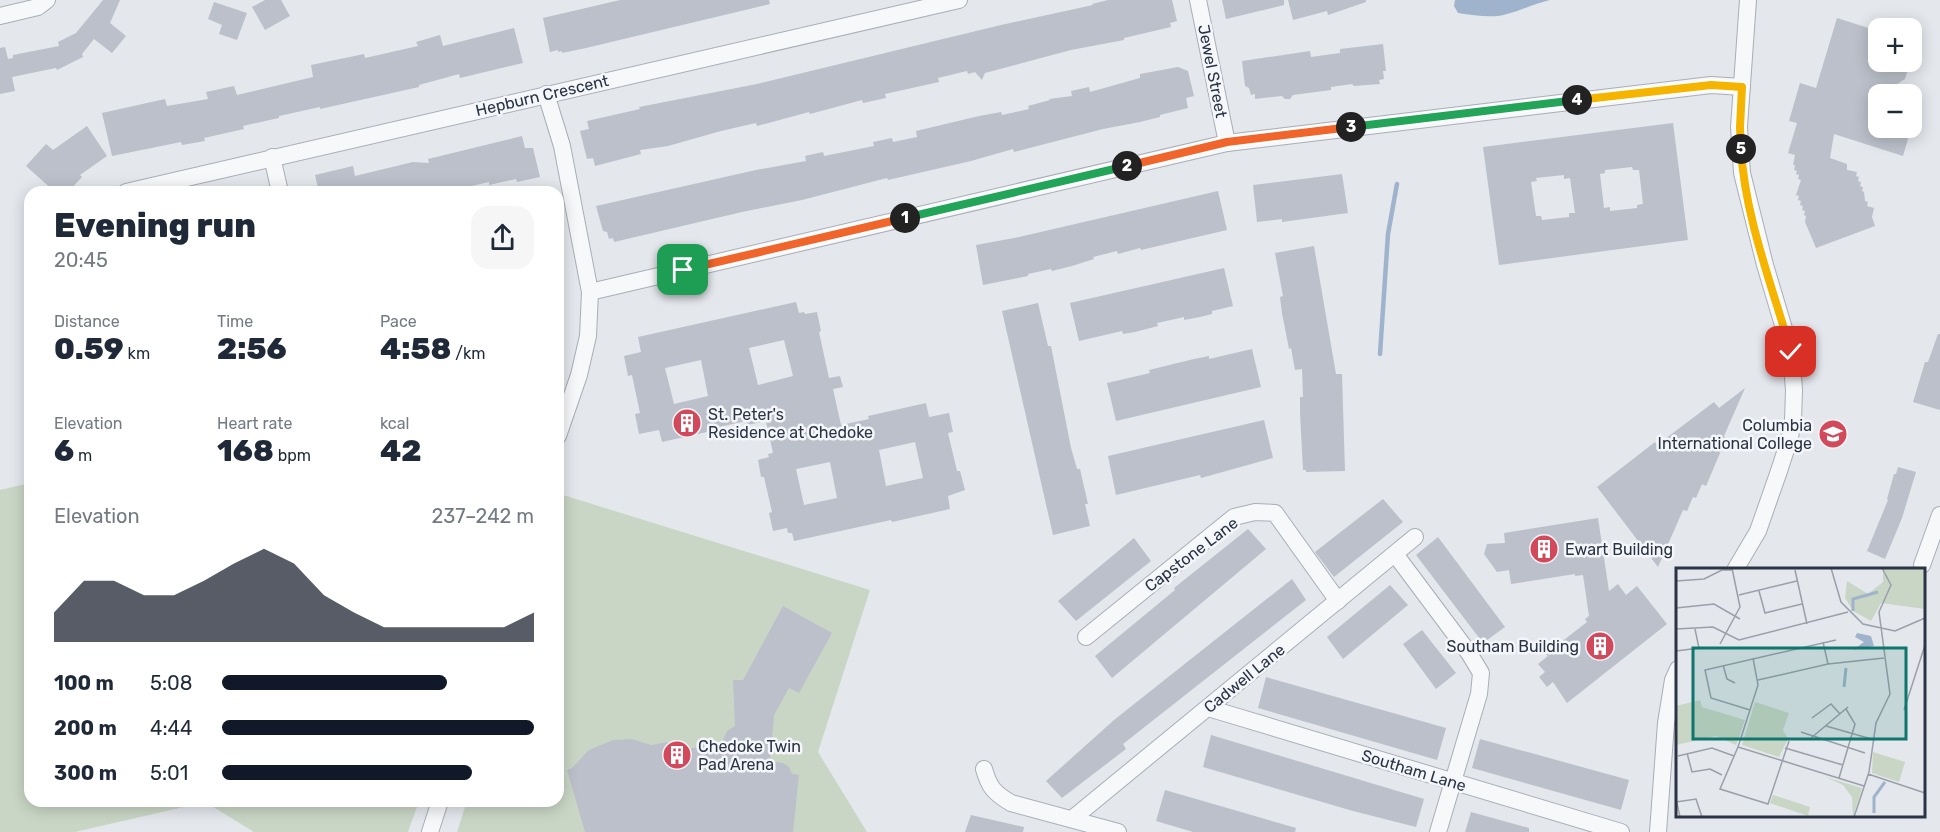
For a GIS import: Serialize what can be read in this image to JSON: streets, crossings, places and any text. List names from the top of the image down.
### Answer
{
  "streets": {
    "street": [
      "Jewel Street",
      "Hepburn Crescent",
      "Capstone Lane",
      "Cadwell Lane",
      "Southam Lane"
    ]
  },
  "crossings": [
    ["Capstone Lane", "Cadwell Lane"],
    ["Cadwell Lane", "Southam Lane"]
  ],
  "places": {
    "building": [
      "St. Peter's Residence at Chedoke",
      "Ewart Building",
      "Southam Building",
      "Chedoke Twin Pad Arena"
    ],
    "school or university": ["Columbia International College"]
  },
  "page": {
    "map_buttons": ["+", "−"],
    "pins": [
      "4",
      "3",
      "5",
      "2",
      "1"
    ],
    "heading": ["Evening run", "20:45"],
    "stats": [
      ["Distance", "0.59 km"],
      ["Time", "2:56"],
      ["Pace", "4:58 /km"],
      ["Elevation", "6 m"],
      ["Heart rate", "168 bpm"],
      ["kcal", "42"]
    ],
    "chart": ["Elevation", "237–242 m"],
    "list": [
      {
        "name": "100 m",
        "note": "5:08"
      },
      {
        "name": "200 m",
        "note": "4:44"
      },
      {
        "name": "300 m",
        "note": "5:01"
      }
    ]
  }
}
